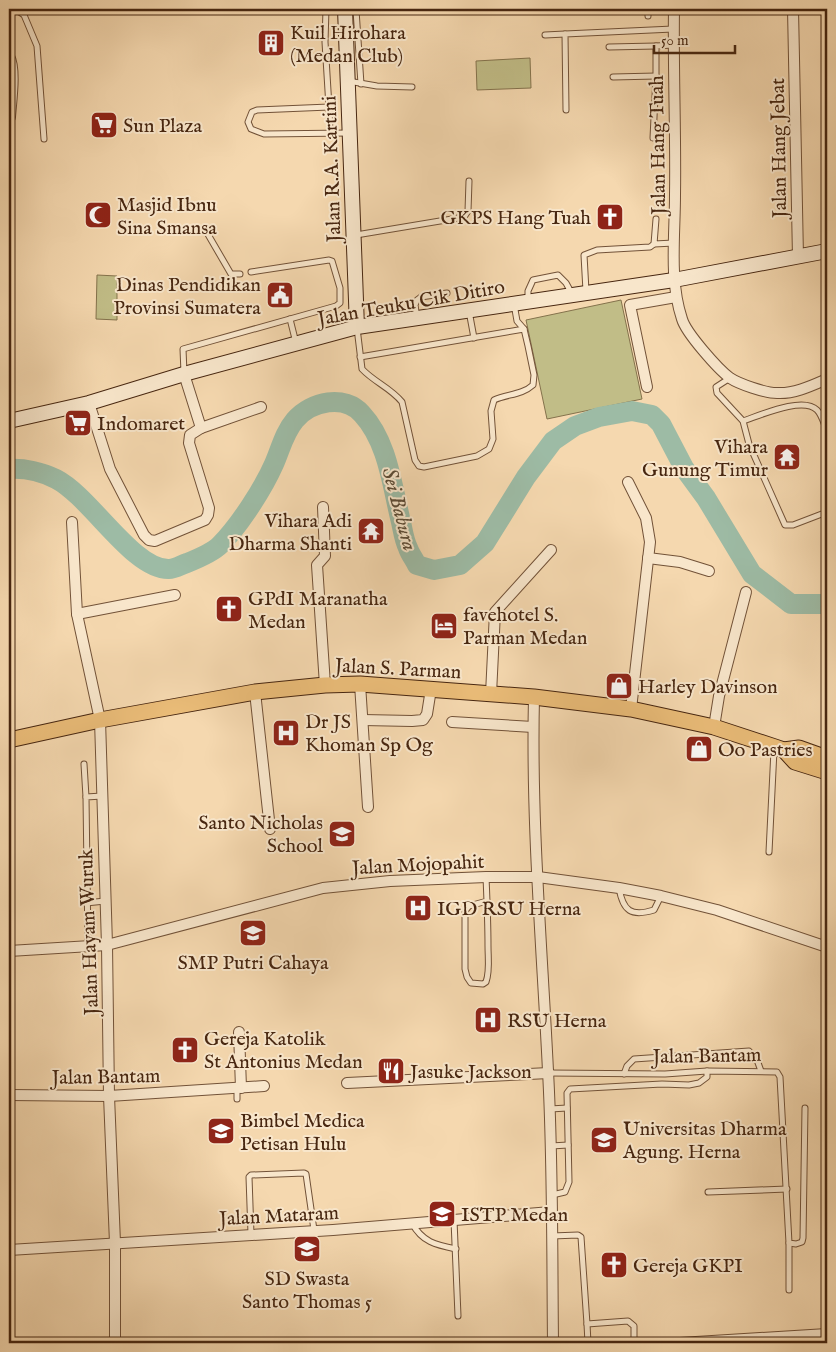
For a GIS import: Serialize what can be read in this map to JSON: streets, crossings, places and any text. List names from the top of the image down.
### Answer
{
  "streets": {
    "main road": ["Jalan S. Parman"],
    "street": [
      "Jalan Hang Tuah",
      "Jalan Hang Jebat",
      "Jalan R.A. Kartini",
      "Jalan Teuku Cik Ditiro",
      "Jalan Mojopahit",
      "Jalan Hayam Wuruk",
      "Jalan Bantam",
      "Jalan Mataram"
    ]
  },
  "crossings": [
    ["Jalan Hang Tuah", "Jalan Teuku Cik Ditiro"],
    ["Jalan Hang Jebat", "Jalan Teuku Cik Ditiro"],
    ["Jalan R.A. Kartini", "Jalan Teuku Cik Ditiro"],
    ["Jalan S. Parman", "Jalan Hayam Wuruk"],
    ["Jalan Mojopahit", "Jalan Hayam Wuruk"],
    ["Jalan Hayam Wuruk", "Jalan Bantam"],
    ["Jalan Hayam Wuruk", "Jalan Mataram"]
  ],
  "water": ["Sei Babura"],
  "places": {
    "building": ["Kuil Hirohara (Medan Club)"],
    "supermarket": ["Sun Plaza", "Indomaret"],
    "mosque": ["Masjid Ibnu Sina Smansa"],
    "church": [
      "GKPS Hang Tuah",
      "GPdI Maranatha Medan",
      "Gereja Katolik St Antonius Medan",
      "Gereja GKPI"
    ],
    "public building": ["Dinas Pendidikan Provinsi Sumatera"],
    "temple": ["Vihara Gunung Timur", "Vihara Adi Dharma Shanti"],
    "hotel": ["favehotel S. Parman Medan"],
    "shop": ["Harley Davinson", "Oo Pastries"],
    "hospital": ["Dr JS Khoman Sp Og", "IGD RSU Herna", "RSU Herna"],
    "school or university": [
      "Santo Nicholas School",
      "SMP Putri Cahaya",
      "Bimbel Medica Petisan Hulu",
      "Universitas Dharma Agung. Herna",
      "ISTP Medan",
      "SD Swasta Santo Thomas 5"
    ],
    "restaurant": ["Jasuke Jackson"]
  },
  "scale_bar": "50 m"
}
